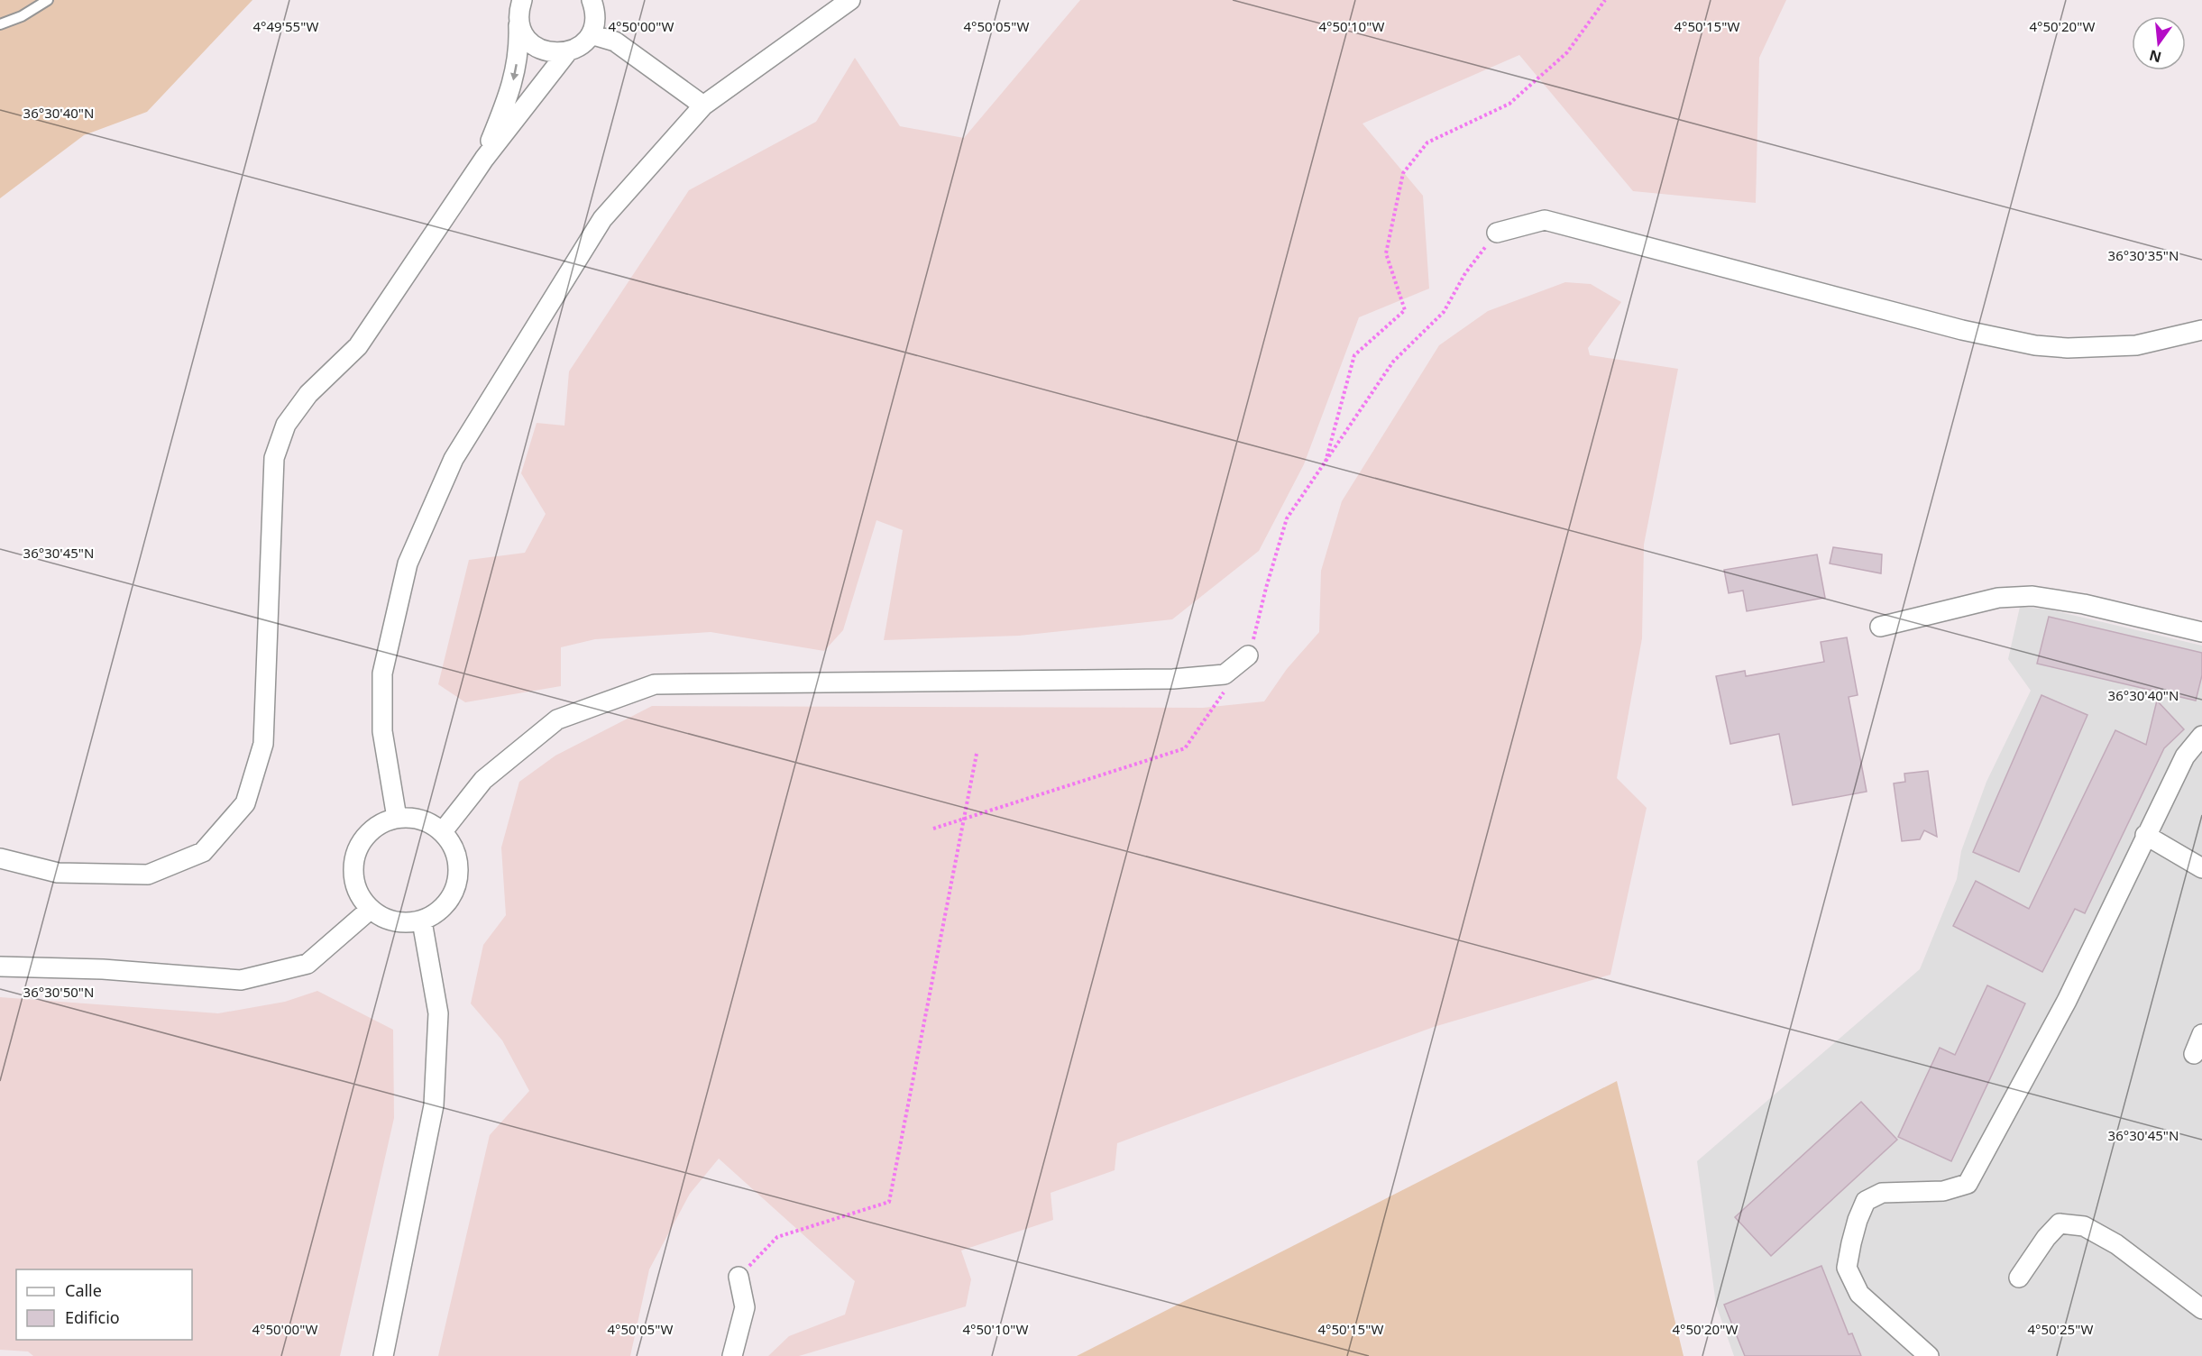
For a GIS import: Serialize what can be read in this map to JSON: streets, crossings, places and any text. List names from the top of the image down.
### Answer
{
  "legend": ["Calle", "Edificio"],
  "north": "bottom",
  "coordinates": [
    "4°49'55\"W",
    "4°50'00\"W",
    "4°50'05\"W",
    "4°50'10\"W",
    "4°50'15\"W",
    "4°50'20\"W",
    "36°30'40\"N",
    "36°30'35\"N",
    "36°30'45\"N",
    "36°30'50\"N",
    "4°50'25\"W"
  ]
}
